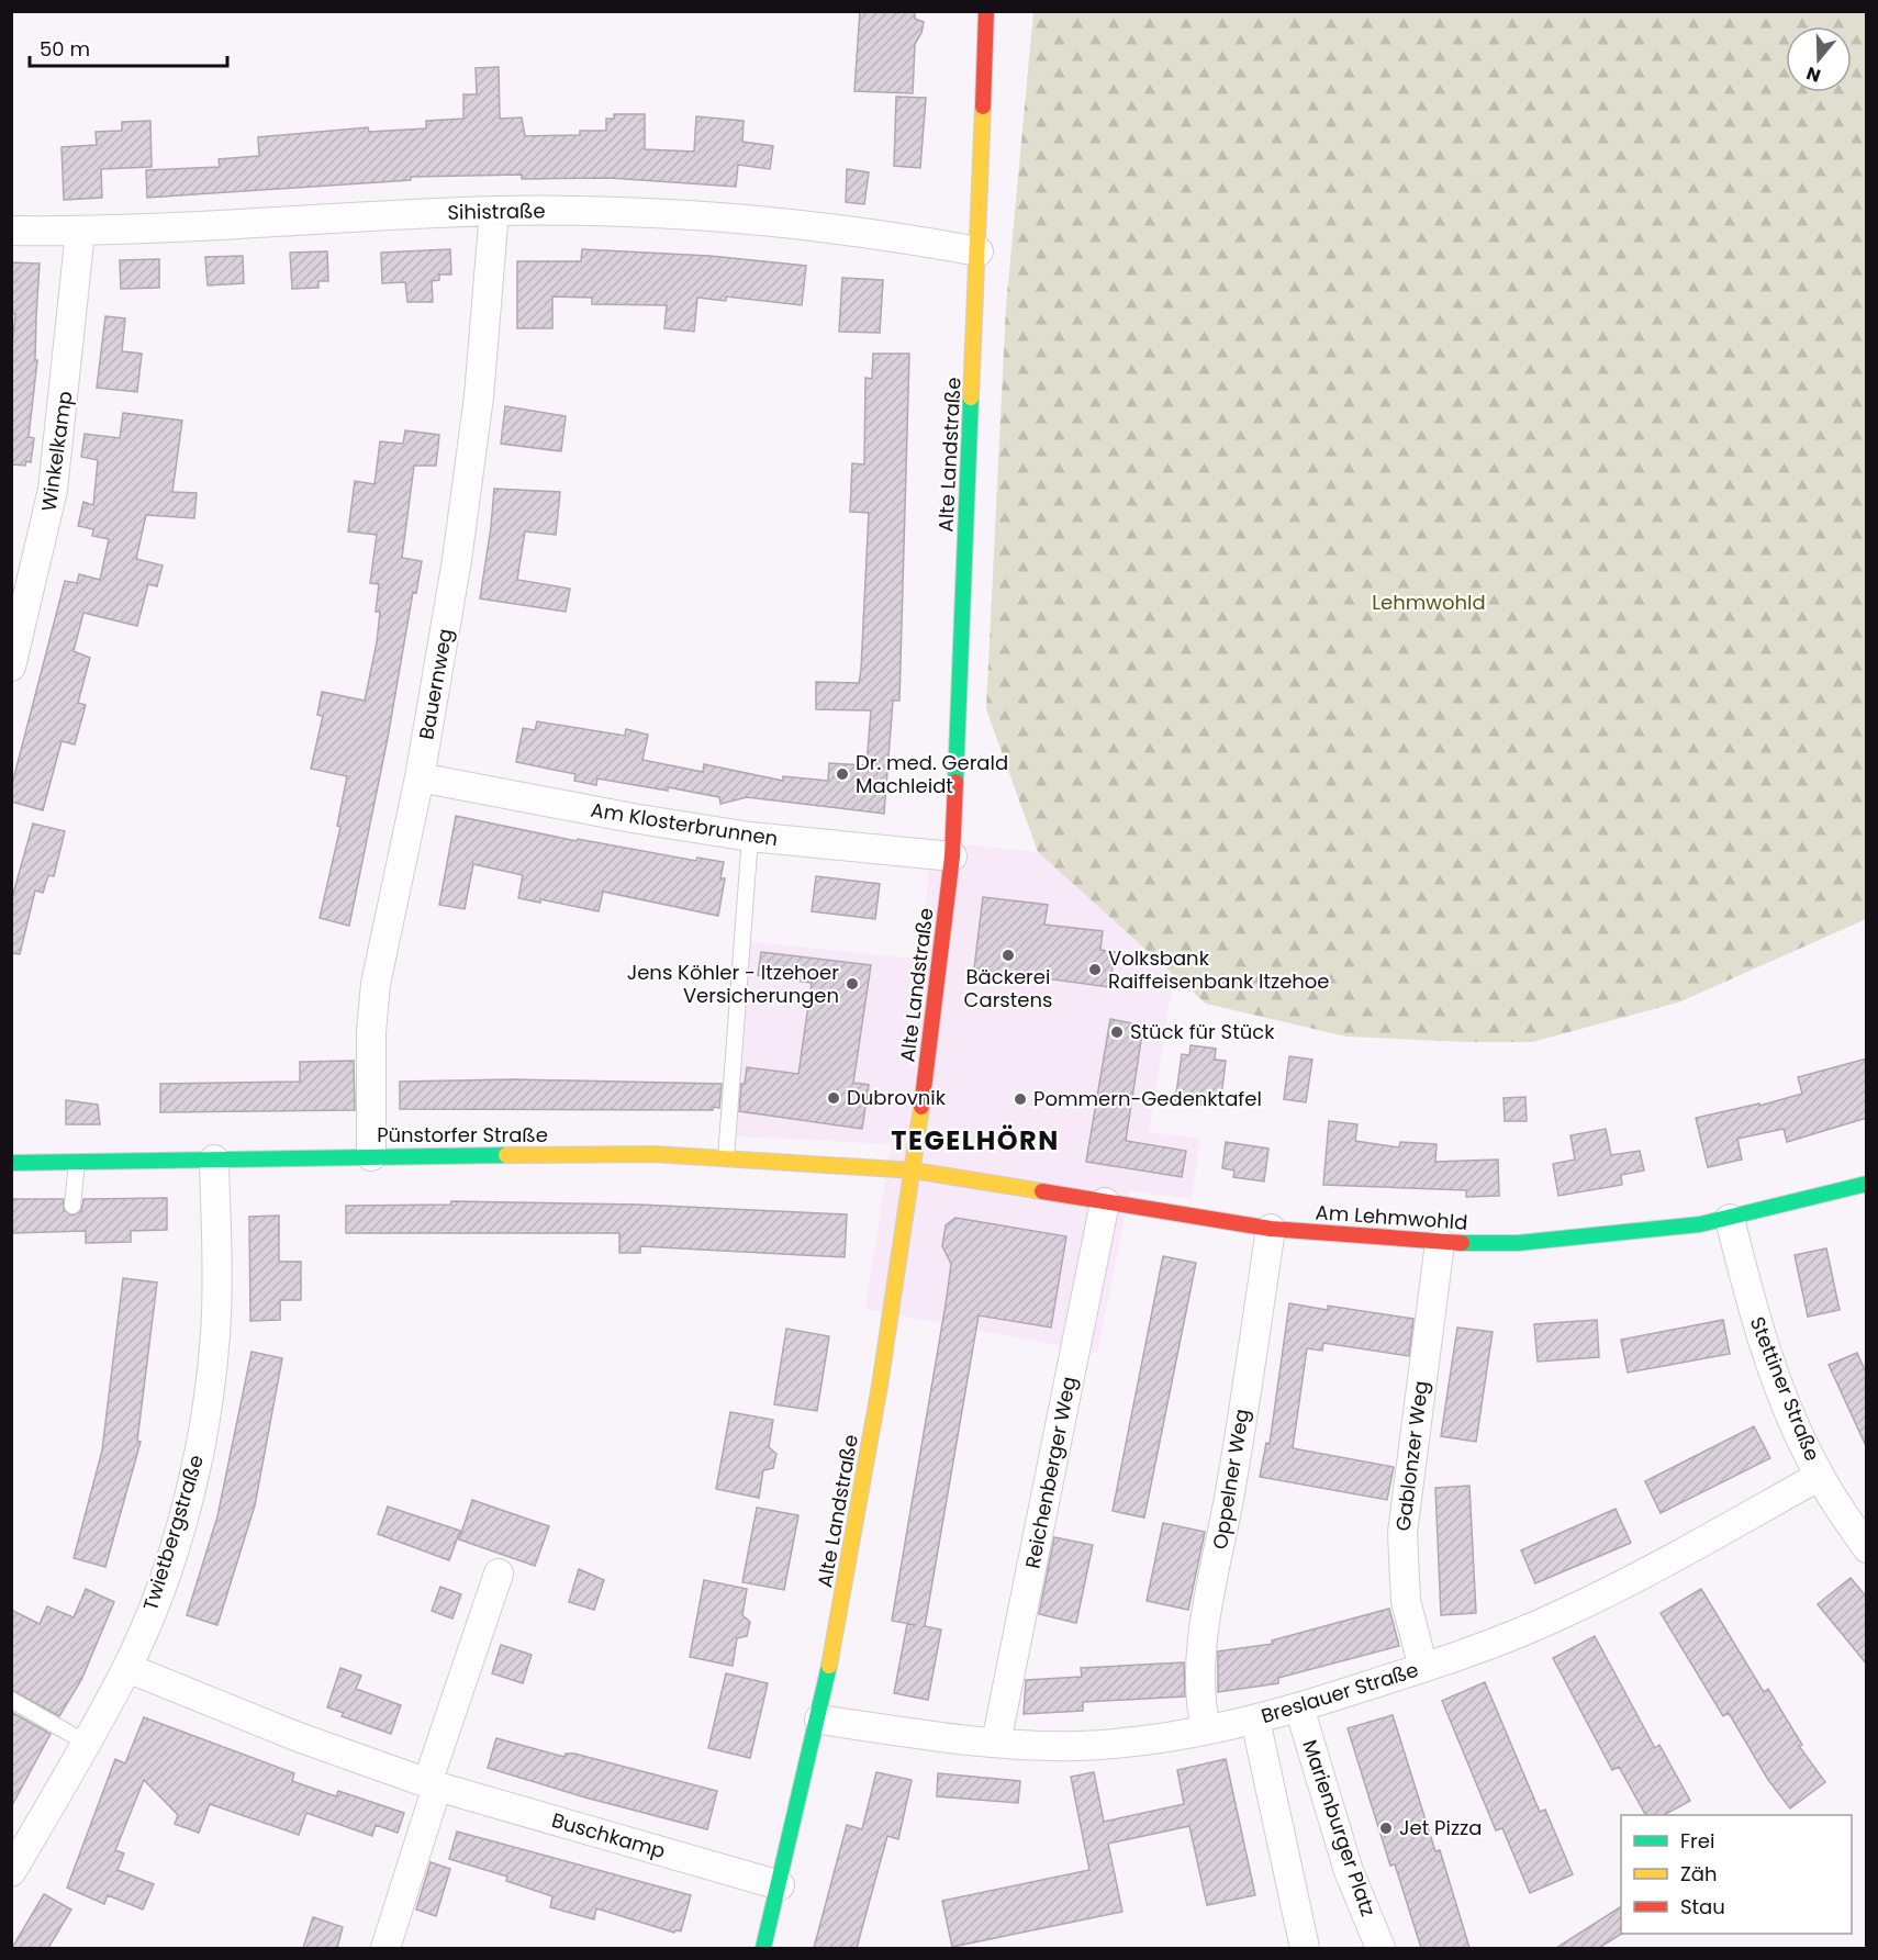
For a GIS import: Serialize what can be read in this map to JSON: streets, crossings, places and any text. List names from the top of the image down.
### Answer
{
  "streets": {
    "street": [
      "Sihistraße",
      "Winkelkamp",
      "Alte Landstraße",
      "Bauernweg",
      "Am Klosterbrunnen",
      "Pünstorfer Straße",
      "Am Lehmwohld",
      "Stettiner Straße",
      "Gablonzer Weg",
      "Reichenberger Weg",
      "Oppelner Weg",
      "Twietbergstraße",
      "Breslauer Straße",
      "Marienburger Platz",
      "Buschkamp"
    ]
  },
  "crossings": [
    ["Sihistraße", "Winkelkamp"],
    ["Sihistraße", "Alte Landstraße"],
    ["Sihistraße", "Bauernweg"],
    ["Alte Landstraße", "Am Klosterbrunnen"],
    ["Alte Landstraße", "Pünstorfer Straße"],
    ["Alte Landstraße", "Am Lehmwohld"],
    ["Alte Landstraße", "Breslauer Straße"],
    ["Alte Landstraße", "Buschkamp"],
    ["Bauernweg", "Am Klosterbrunnen"],
    ["Bauernweg", "Pünstorfer Straße"],
    ["Pünstorfer Straße", "Am Lehmwohld"],
    ["Pünstorfer Straße", "Twietbergstraße"],
    ["Am Lehmwohld", "Stettiner Straße"],
    ["Am Lehmwohld", "Gablonzer Weg"],
    ["Am Lehmwohld", "Reichenberger Weg"],
    ["Am Lehmwohld", "Oppelner Weg"],
    ["Stettiner Straße", "Breslauer Straße"],
    ["Gablonzer Weg", "Breslauer Straße"],
    ["Reichenberger Weg", "Breslauer Straße"],
    ["Oppelner Weg", "Breslauer Straße"],
    ["Twietbergstraße", "Buschkamp"],
    ["Breslauer Straße", "Marienburger Platz"]
  ],
  "districts": ["TEGELHÖRN"],
  "parks": ["Lehmwohld"],
  "places": [
    "Dr. med. Gerald Machleidt",
    "Bäckerei Carstens",
    "Volksbank Raiffeisenbank Itzehoe",
    "Jens Köhler - Itzehoer Versicherungen",
    "Stück für Stück",
    "Dubrovnik",
    "Pommern-Gedenktafel",
    "Jet Pizza"
  ],
  "legend": ["Frei", "Zäh", "Stau"],
  "scale_bar": "50 m",
  "north": "bottom"
}
